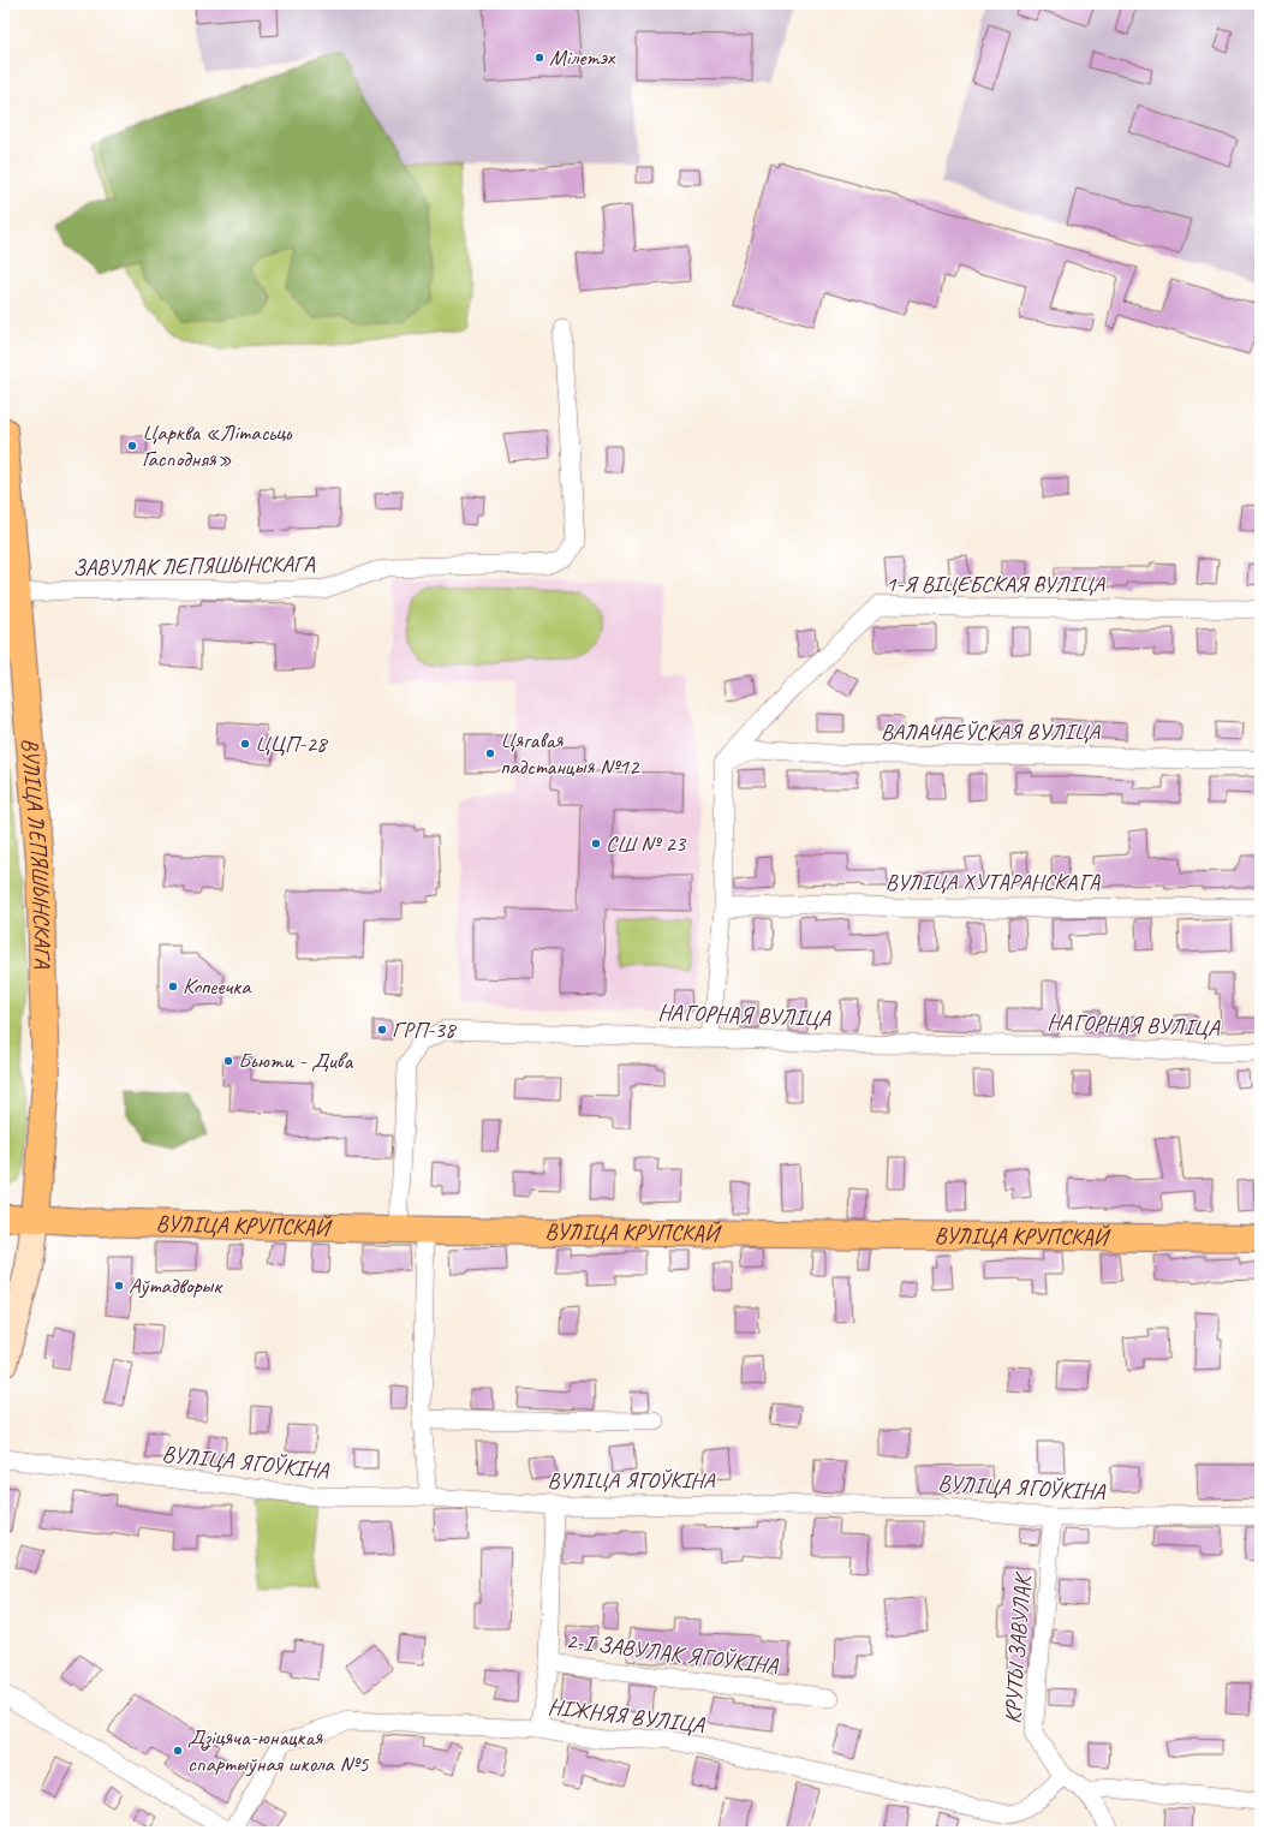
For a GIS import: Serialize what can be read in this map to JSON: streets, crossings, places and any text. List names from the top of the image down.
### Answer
{
  "streets": {
    "main road": ["ВУЛІЦА ЛЕПЯШЫНСКАГА", "ВУЛІЦА КРУПСКАЙ"],
    "street": [
      "ЗАВУЛАК ЛЕПЯШЫНСКАГА",
      "1-Я ВІЦЕБСКАЯ ВУЛІЦА",
      "ВАЛАЧАЕЎСКАЯ ВУЛІЦА",
      "ВУЛІЦА ХУТАРАНСКАГА",
      "НАГОРНАЯ ВУЛІЦА",
      "ВУЛІЦА ЯГОЎКІНА",
      "КРУТЫ ЗАВУЛАК",
      "2-І ЗАВУЛАК ЯГОЎКІНА",
      "НІЖНЯЯ ВУЛІЦА"
    ]
  },
  "crossings": [
    ["ЗАВУЛАК ЛЕПЯШЫНСКАГА", "ВУЛІЦА ЛЕПЯШЫНСКАГА"],
    ["1-Я ВІЦЕБСКАЯ ВУЛІЦА", "ВАЛАЧАЕЎСКАЯ ВУЛІЦА"],
    ["ВУЛІЦА ЛЕПЯШЫНСКАГА", "ВУЛІЦА КРУПСКАЙ"],
    ["НАГОРНАЯ ВУЛІЦА", "ВУЛІЦА КРУПСКАЙ"],
    ["ВУЛІЦА ЯГОЎКІНА", "КРУТЫ ЗАВУЛАК"],
    ["ВУЛІЦА ЯГОЎКІНА", "2-І ЗАВУЛАК ЯГОЎКІНА"],
    ["КРУТЫ ЗАВУЛАК", "НІЖНЯЯ ВУЛІЦА"]
  ],
  "places": [
    "Мілетэх",
    "Царква «Літасьць Гасподняя»",
    "ЦЦП-28",
    "Цягавая падстанцыя №12",
    "СШ № 23",
    "Копеечка",
    "ГРП-38",
    "Бьюти - Дива",
    "Аўтадворык",
    "Дзіцяча-юнацкая спартыўная школа №5"
  ]
}
